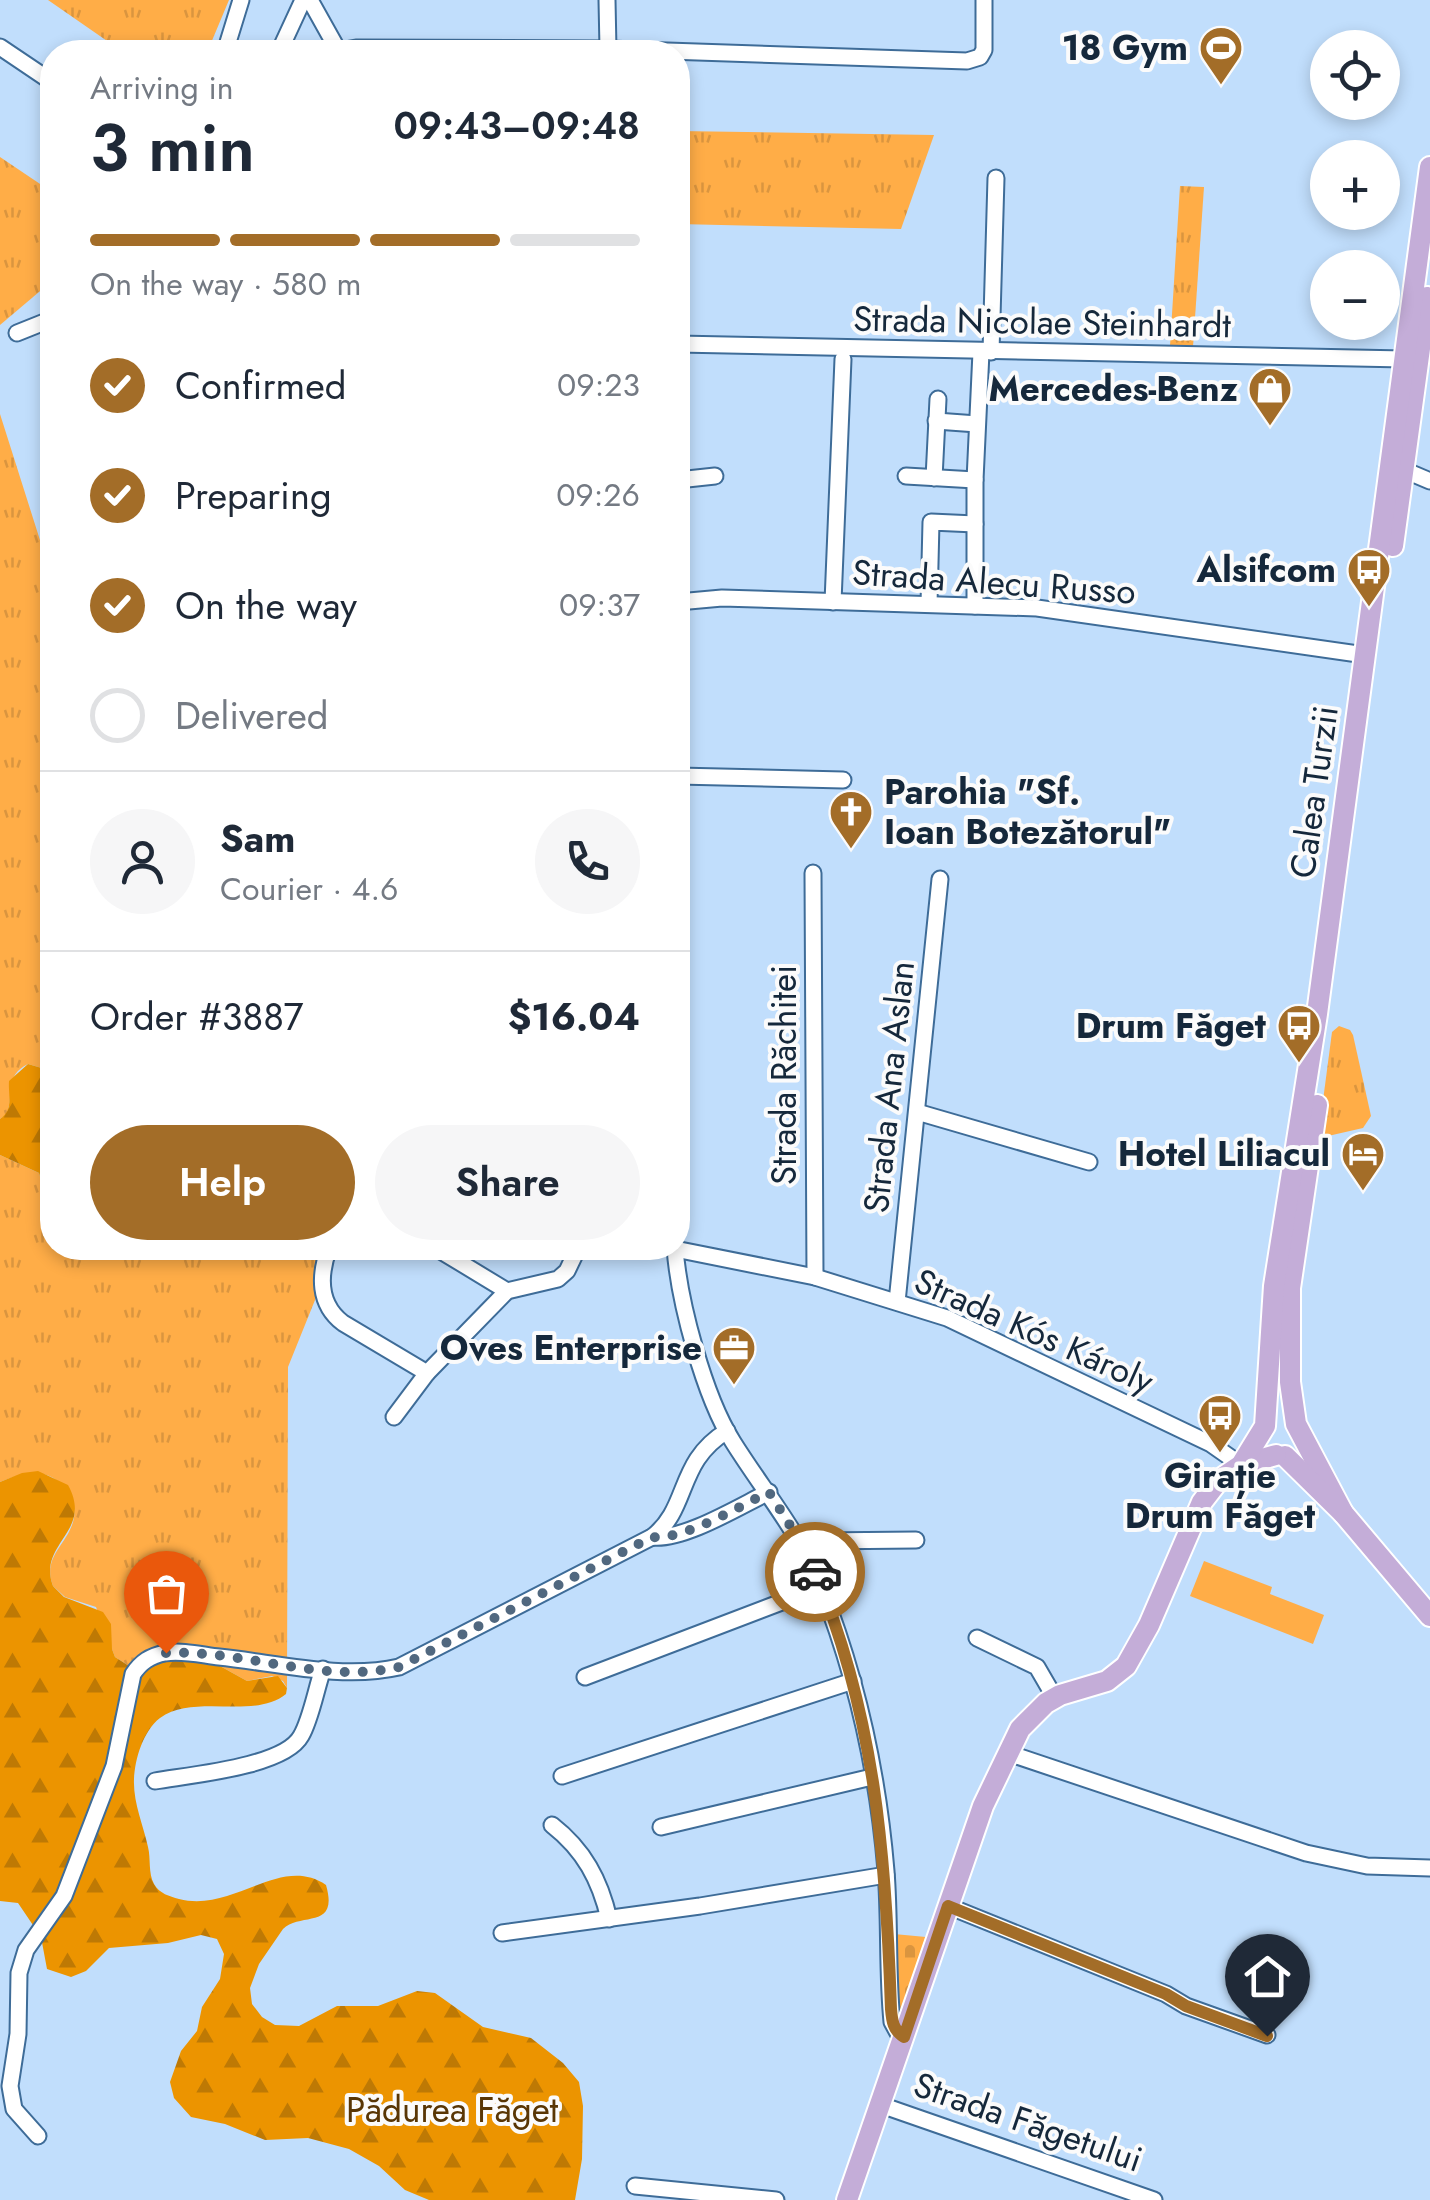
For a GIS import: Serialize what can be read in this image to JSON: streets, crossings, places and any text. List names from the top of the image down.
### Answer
{
  "streets": {
    "main road": ["Calea Turzii", "Strada Făgetului"],
    "street": [
      "Strada Nicolae Steinhardt",
      "Strada Alecu Russo",
      "Strada Răchitei",
      "Strada Ana Aslan",
      "Strada Kós Károly"
    ]
  },
  "crossings": [
    ["Strada Nicolae Steinhardt", "Calea Turzii"],
    ["Strada Alecu Russo", "Calea Turzii"],
    ["Calea Turzii", "Strada Făgetului"],
    ["Strada Răchitei", "Strada Kós Károly"],
    ["Strada Ana Aslan", "Strada Kós Károly"],
    ["Strada Kós Károly", "Strada Făgetului"]
  ],
  "parks": ["Pădurea Făget"],
  "places": {
    "sports": ["18 Gym"],
    "shop": ["Mercedes-Benz"],
    "bus stop": ["Alsifcom", "Drum Făget", "Girație Drum Făget"],
    "church": ["Parohia \"Sf. Ioan Botezătorul\""],
    "hotel": ["Hotel Liliacul"],
    "office": ["Oves Enterprise"]
  },
  "page": {
    "map_buttons": ["+", "−"],
    "heading": ["3 min", "Arriving in", "09:43–09:48"],
    "panel": [
      "Sam",
      "Courier · 4.6",
      "Order #3887",
      "$16.04"
    ],
    "bar": "On the way · 580 m",
    "list": [
      ["Confirmed", "09:23"],
      ["Preparing", "09:26"],
      ["On the way", "09:37"],
      "Delivered"
    ],
    "buttons": ["Help", "Share"]
  }
}
